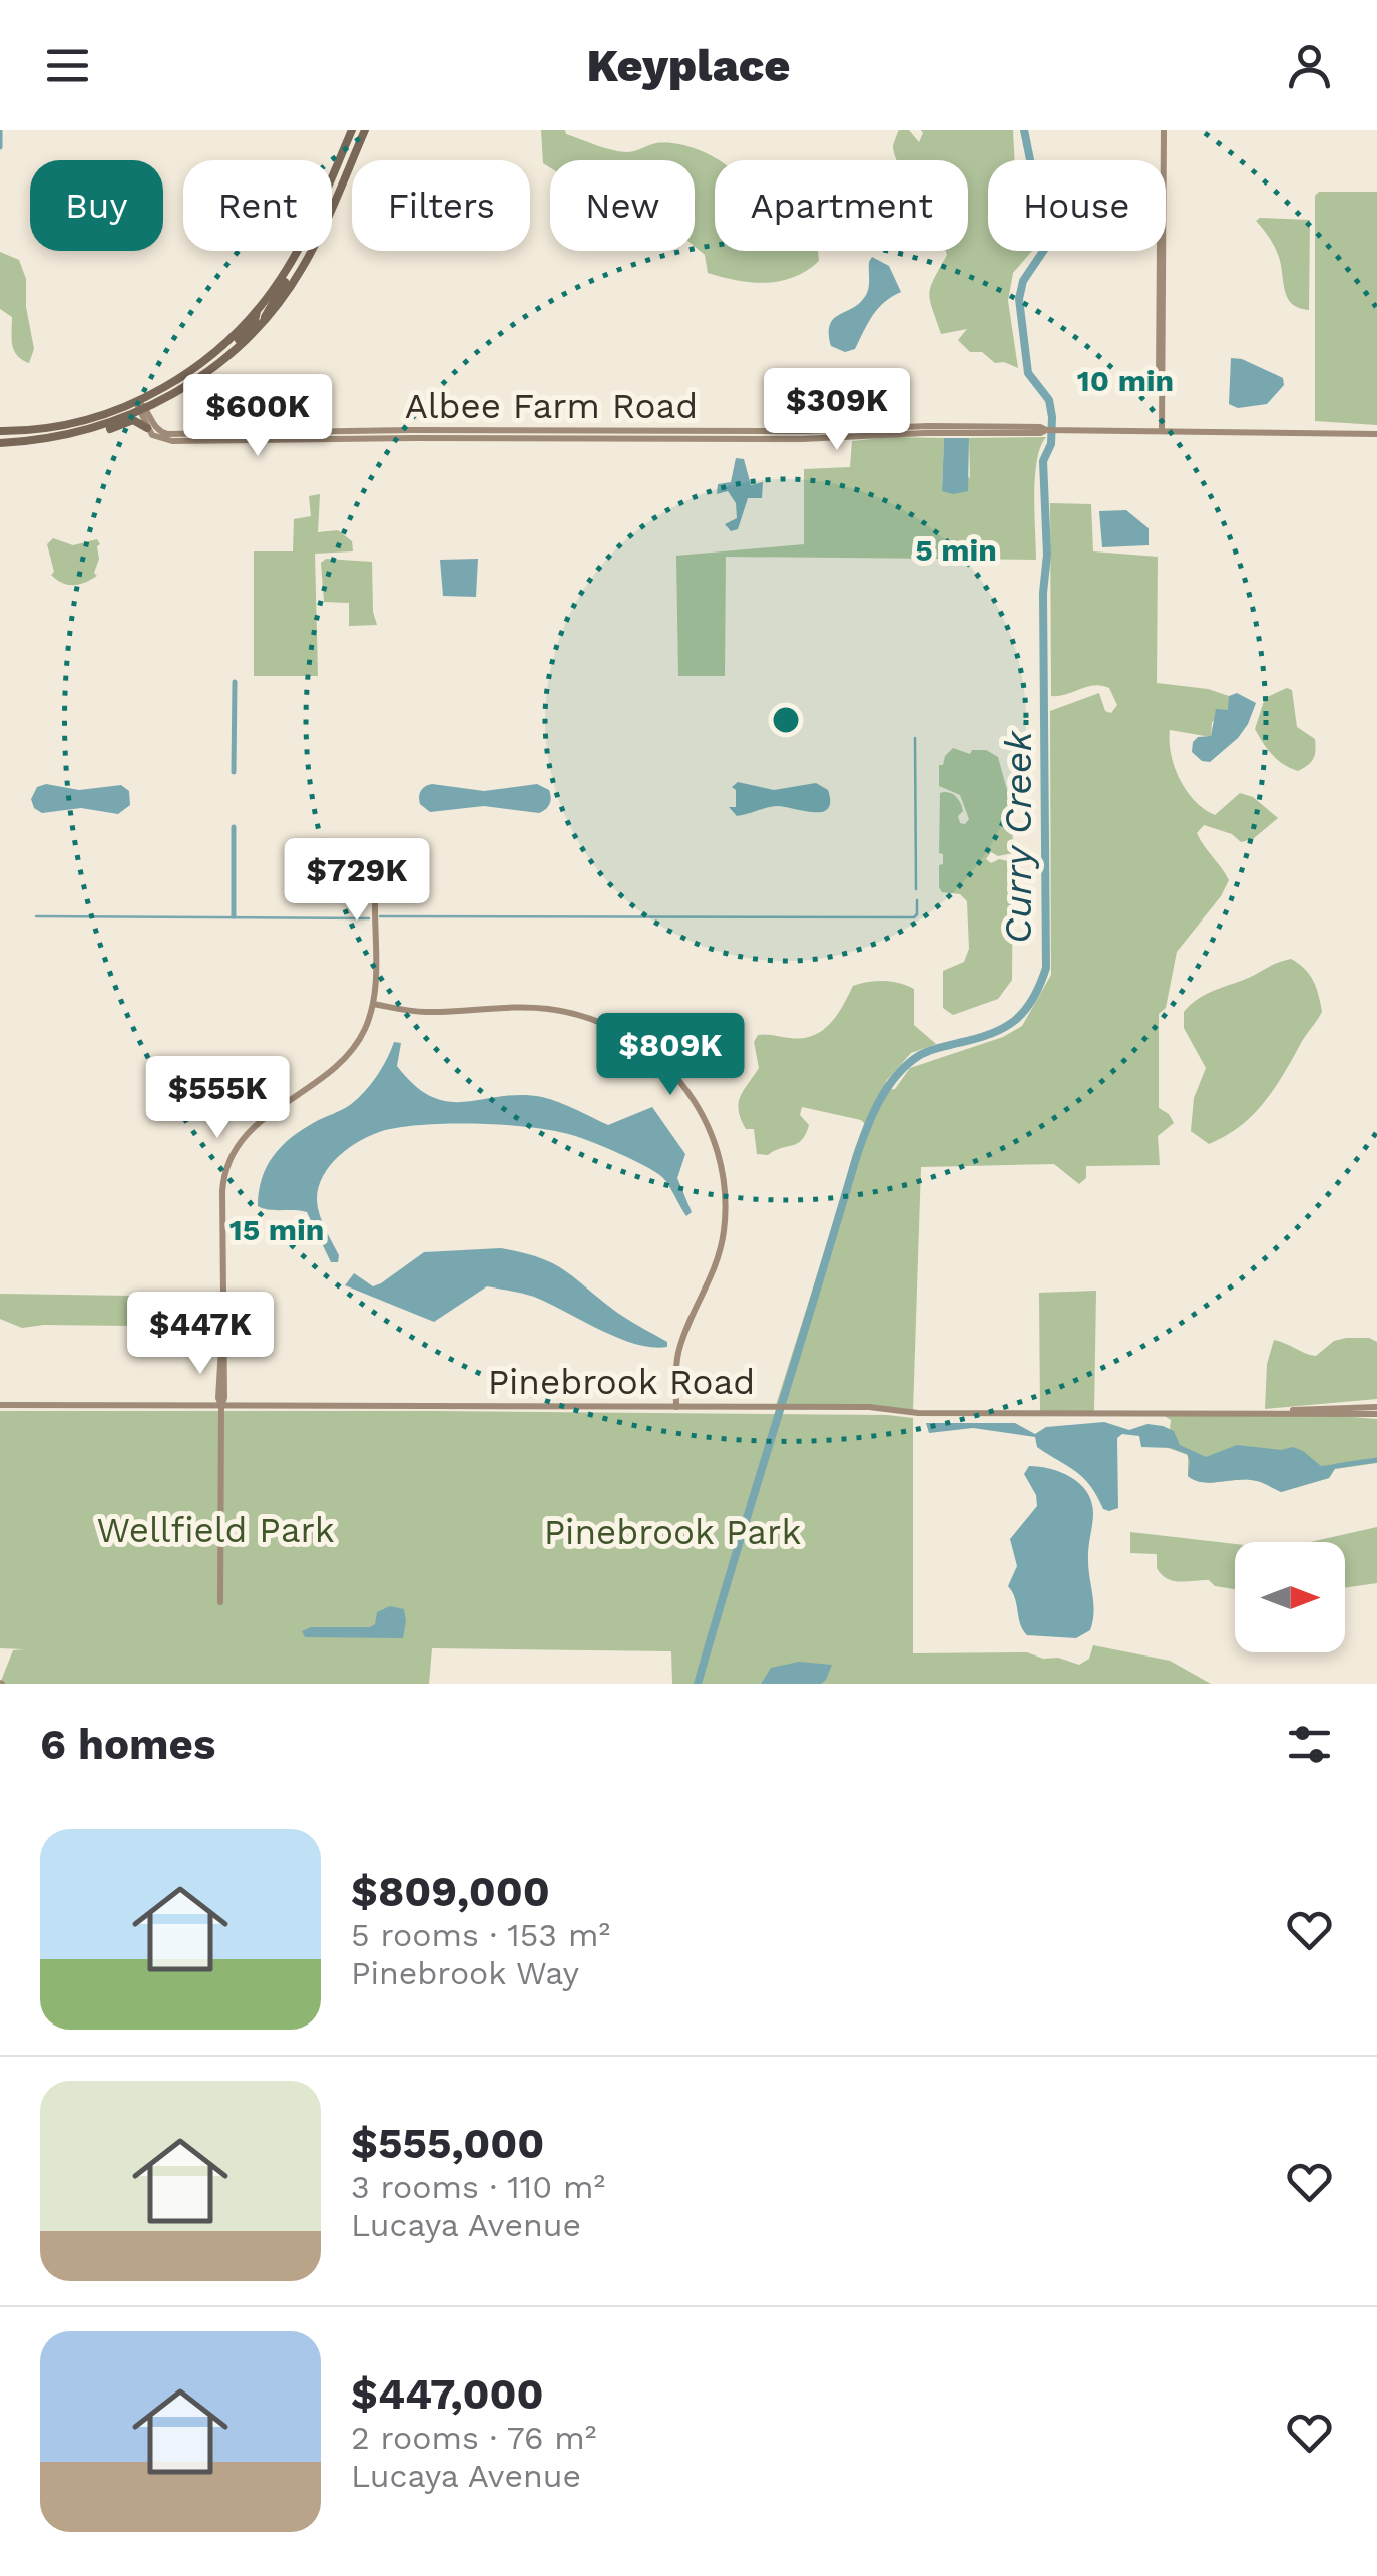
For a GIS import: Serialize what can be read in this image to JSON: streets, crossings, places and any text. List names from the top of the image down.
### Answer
{
  "streets": {
    "street": ["Albee Farm Road", "Pinebrook Road"]
  },
  "water": ["Curry Creek"],
  "parks": ["Wellfield Park", "Pinebrook Park"],
  "north": "right",
  "page": {
    "header": "Keyplace",
    "chip": [
      "Buy",
      "Rent",
      "Filters",
      "New",
      "Apartment",
      "House"
    ],
    "price": [
      "$309K",
      "$600K",
      "$729K",
      "$809K",
      "$555K",
      "$447K"
    ],
    "heading": "6 homes",
    "list": [
      {
        "name": "$809,000",
        "note": "5 rooms · 153 m² · Pinebrook Way"
      },
      {
        "name": "$555,000",
        "note": "3 rooms · 110 m² · Lucaya Avenue"
      },
      {
        "name": "$447,000",
        "note": "2 rooms · 76 m² · Lucaya Avenue"
      }
    ]
  },
  "rings": ["10 min", "5 min", "15 min"]
}
